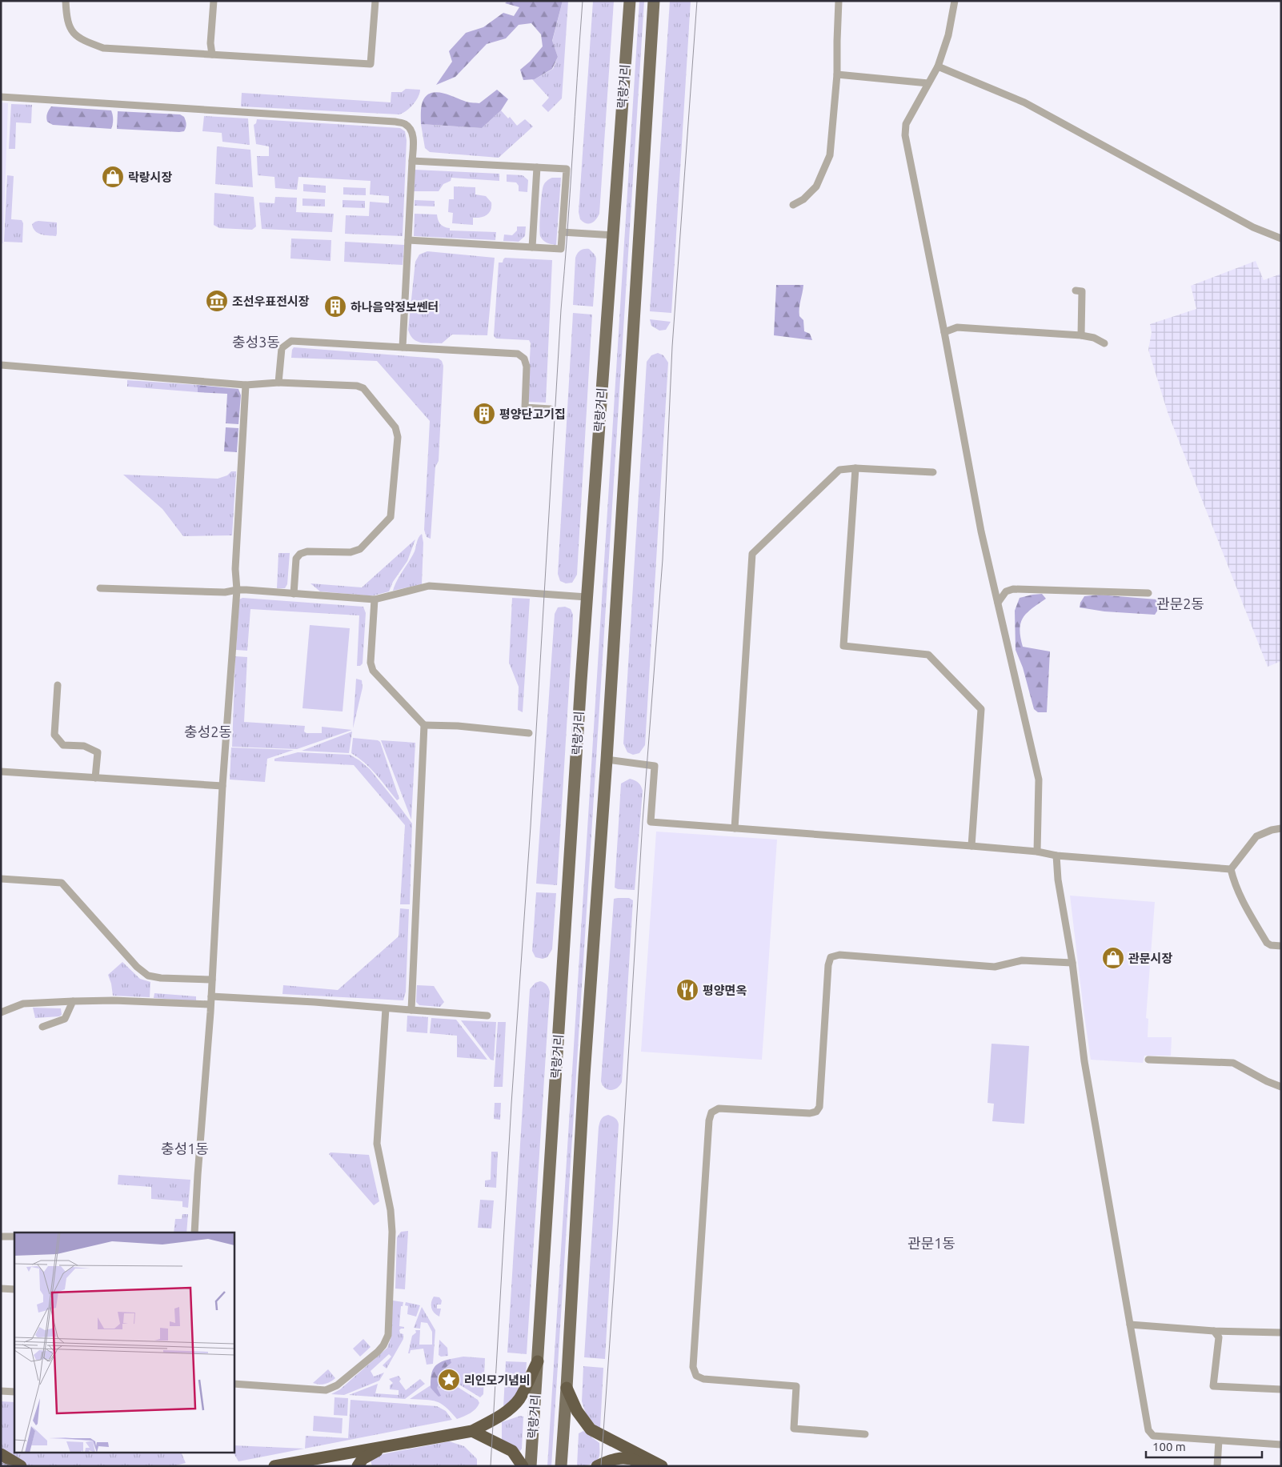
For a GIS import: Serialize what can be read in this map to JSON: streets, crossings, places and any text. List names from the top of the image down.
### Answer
{
  "streets": {
    "main road": ["락랑거리"]
  },
  "districts": [
    "충성3동",
    "관문2동",
    "충성2동",
    "충성1동",
    "관문1동"
  ],
  "places": {
    "shop": ["락랑시장", "관문시장"],
    "museum": ["조선우표전시장"],
    "building": ["하나음악정보쎈터", "평양단고기집"],
    "restaurant": ["평양면옥"],
    "place": ["리인모기념비"]
  },
  "scale_bar": "100 m"
}
